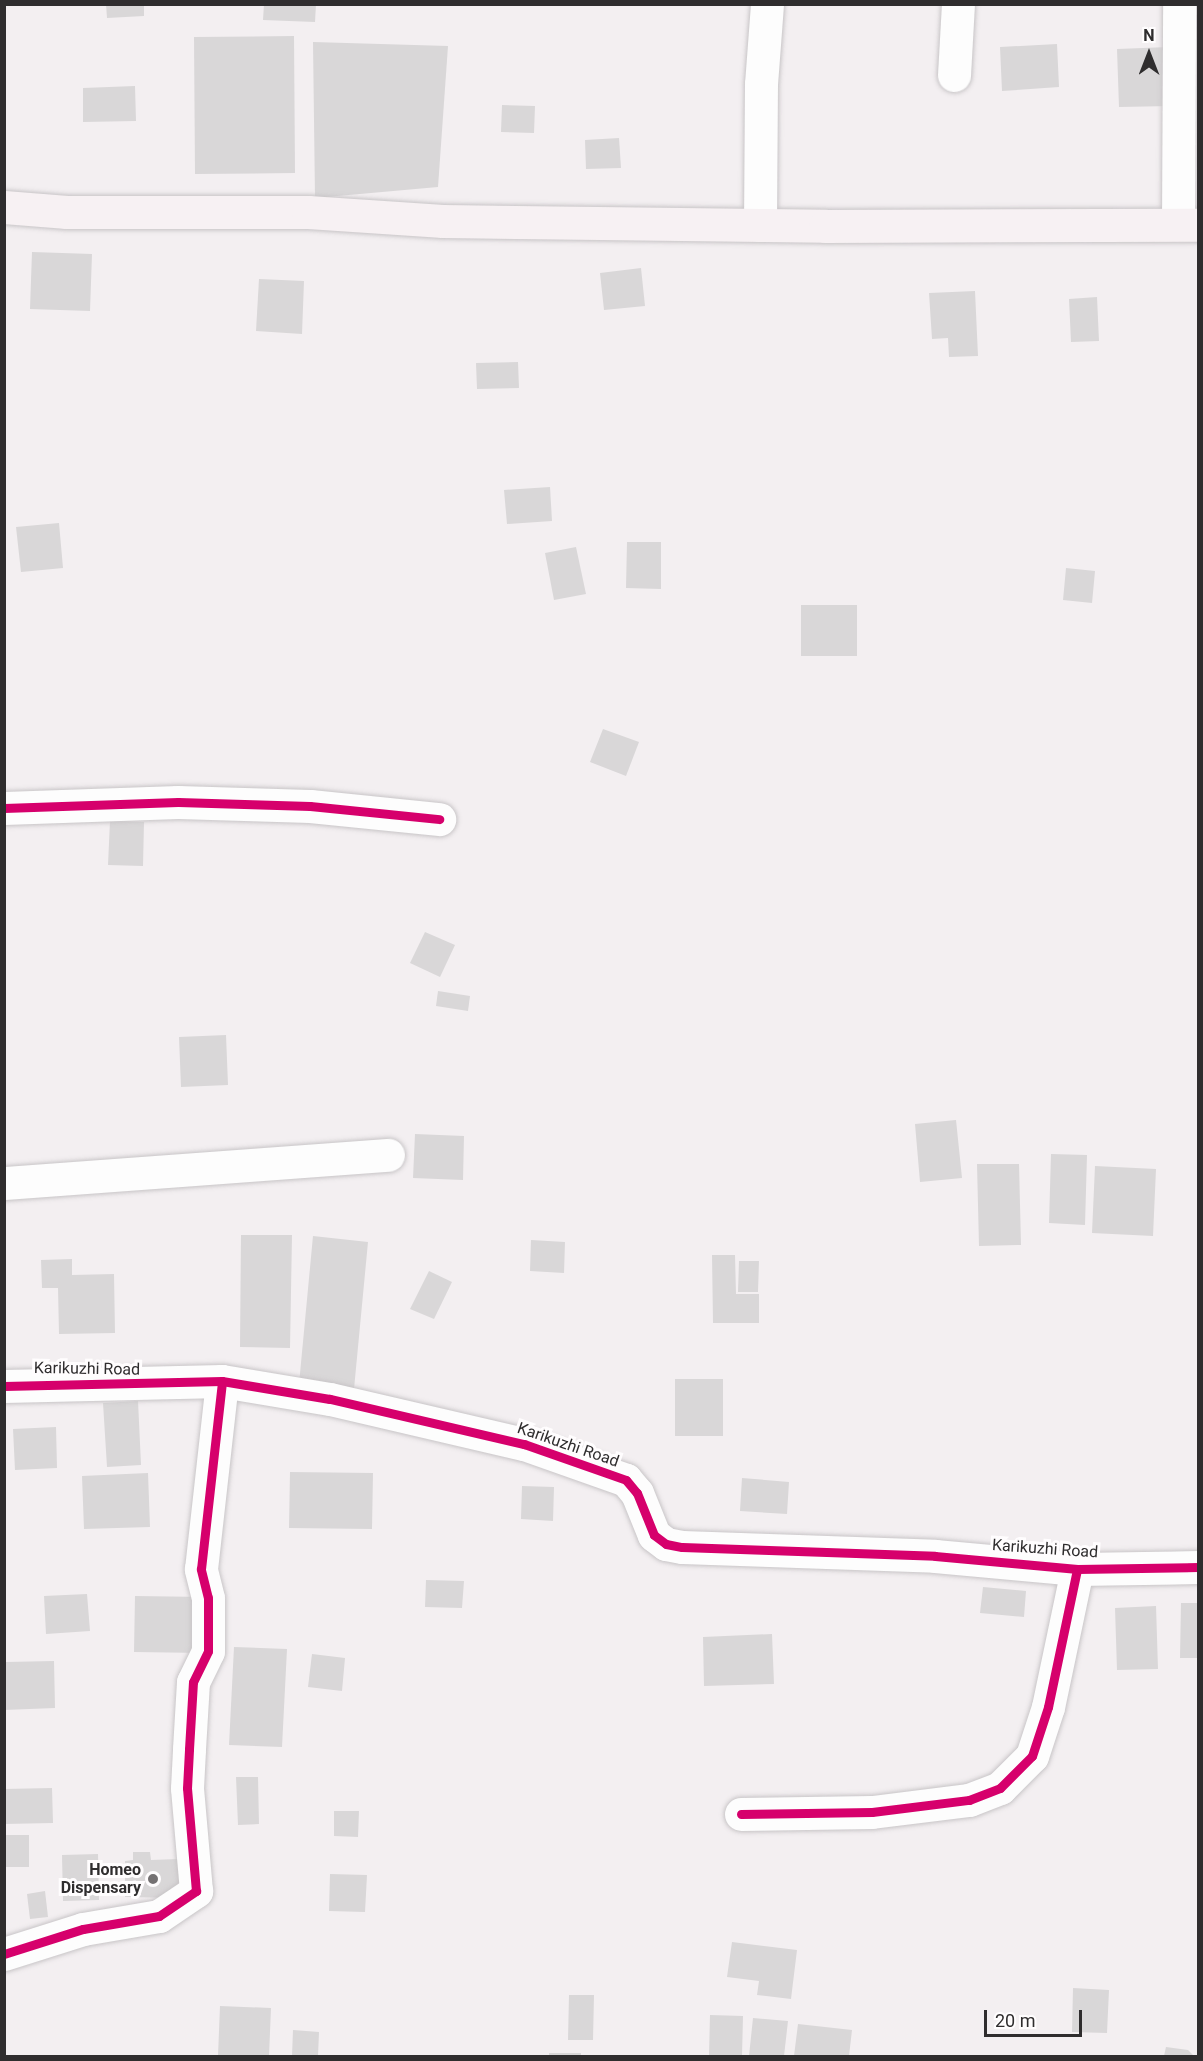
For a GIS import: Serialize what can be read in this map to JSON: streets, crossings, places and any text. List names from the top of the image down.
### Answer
{
  "streets": {
    "street": ["Karikuzhi Road"]
  },
  "places": ["Homeo Dispensary"],
  "scale_bar": "20 m",
  "north": "top"
}
